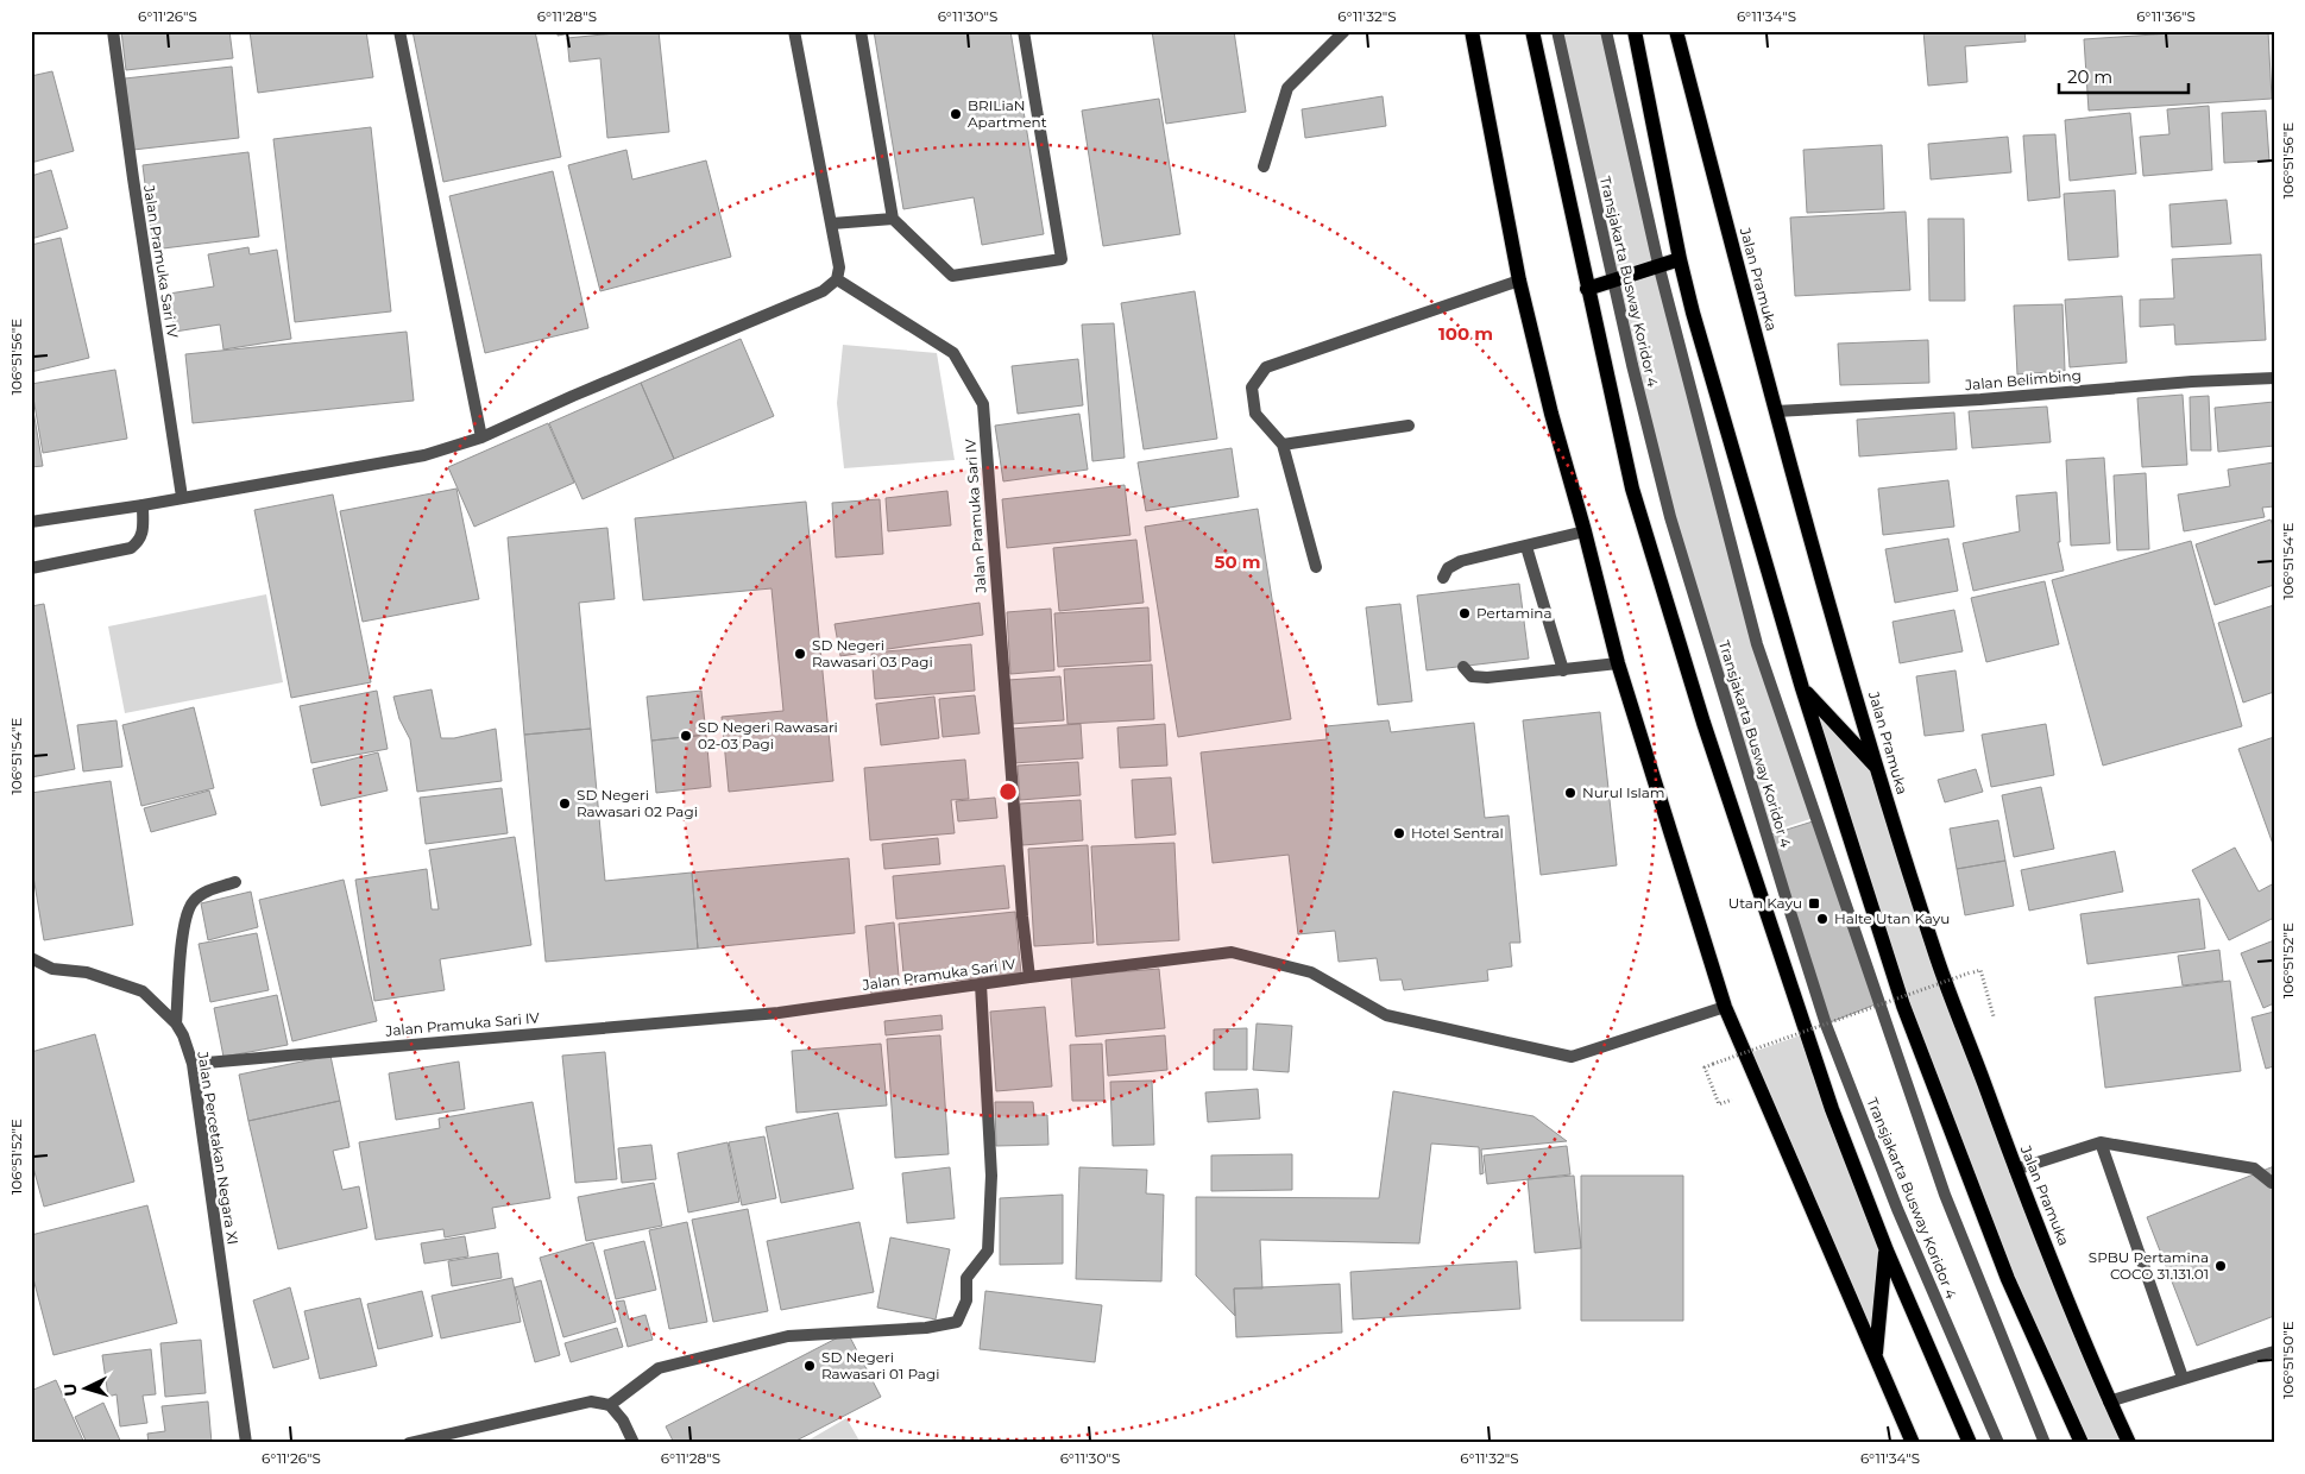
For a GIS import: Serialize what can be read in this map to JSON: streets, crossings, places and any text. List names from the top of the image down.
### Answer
{
  "streets": {
    "main road": ["Jalan Pramuka"],
    "street": [
      "Jalan Pramuka Sari IV",
      "Transjakarta Busway Koridor 4",
      "Jalan Belimbing",
      "Jalan Percetakan Negara XI"
    ]
  },
  "crossings": [
    ["Jalan Pramuka Sari IV", "Jalan Percetakan Negara XI"],
    ["Jalan Pramuka", "Jalan Belimbing"]
  ],
  "places": {
    "other": [
      "BRILiaN Apartment",
      "Pertamina",
      "SD Negeri Rawasari 03 Pagi",
      "SD Negeri Rawasari 02-03 Pagi",
      "Nurul Islam",
      "SD Negeri Rawasari 02 Pagi",
      "Hotel Sentral",
      "Halte Utan Kayu",
      "SPBU Pertamina COCO 31.131.01",
      "SD Negeri Rawasari 01 Pagi"
    ],
    "transit": ["Utan Kayu"]
  },
  "scale_bar": "20 m",
  "north": "left",
  "coordinates": [
    "6°11'26\"S",
    "6°11'28\"S",
    "6°11'30\"S",
    "6°11'32\"S",
    "6°11'34\"S",
    "6°11'36\"S",
    "106°51'56\"E",
    "106°51'54\"E",
    "106°51'52\"E",
    "106°51'50\"E"
  ],
  "rings": ["100 m", "50 m"]
}
